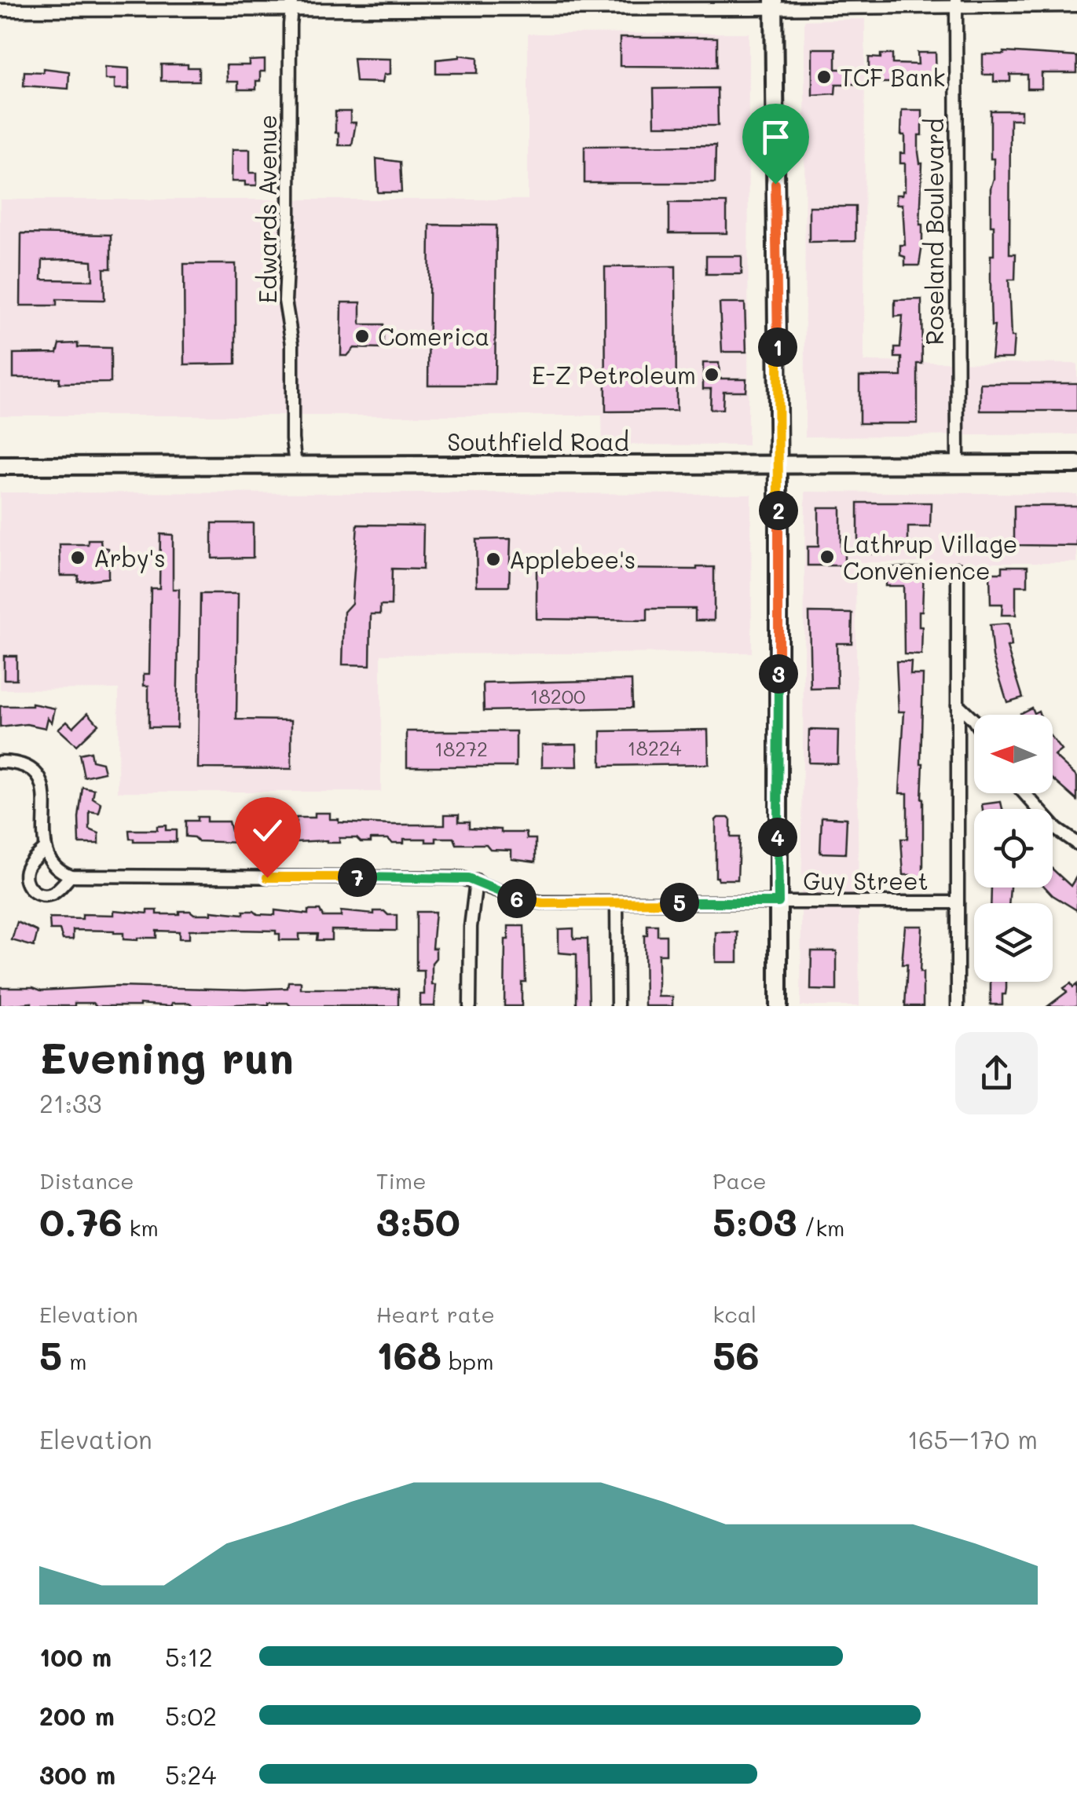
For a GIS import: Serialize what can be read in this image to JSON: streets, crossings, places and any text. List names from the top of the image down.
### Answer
{
  "streets": {
    "main road": ["Southfield Road"],
    "street": ["Edwards Avenue", "Roseland Boulevard", "Guy Street"]
  },
  "crossings": [
    ["Edwards Avenue", "Southfield Road"],
    ["Roseland Boulevard", "Southfield Road"]
  ],
  "places": [
    "TCF Bank",
    "Comerica",
    "E-Z Petroleum",
    "Lathrup Village Convenience",
    "Arby's",
    "Applebee's"
  ],
  "house_numbers": ["18200", "18224", "18272"],
  "north": "left",
  "page": {
    "pins": [
      "1",
      "2",
      "3",
      "4",
      "7",
      "6",
      "5"
    ],
    "heading": ["Evening run", "21:33"],
    "stats": [
      ["Distance", "0.76 km"],
      ["Time", "3:50"],
      ["Pace", "5:03 /km"],
      ["Elevation", "5 m"],
      ["Heart rate", "168 bpm"],
      ["kcal", "56"]
    ],
    "chart": ["Elevation", "165–170 m"],
    "list": [
      {
        "name": "100 m",
        "note": "5:12"
      },
      {
        "name": "200 m",
        "note": "5:02"
      },
      {
        "name": "300 m",
        "note": "5:24"
      }
    ]
  }
}
